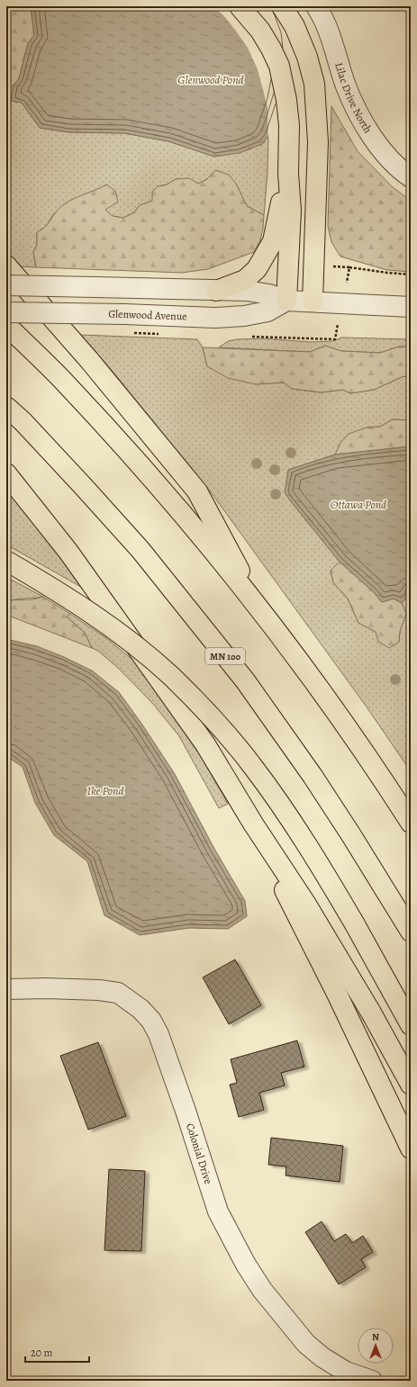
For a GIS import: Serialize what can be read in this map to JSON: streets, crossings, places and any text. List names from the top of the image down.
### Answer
{
  "streets": {
    "highway": ["MN 100"],
    "street": ["Lilac Drive North", "Glenwood Avenue", "Colonial Drive"]
  },
  "water": ["Glenwood Pond", "Ottawa Pond", "Ike Pond"],
  "scale_bar": "20 m",
  "north": "top"
}
